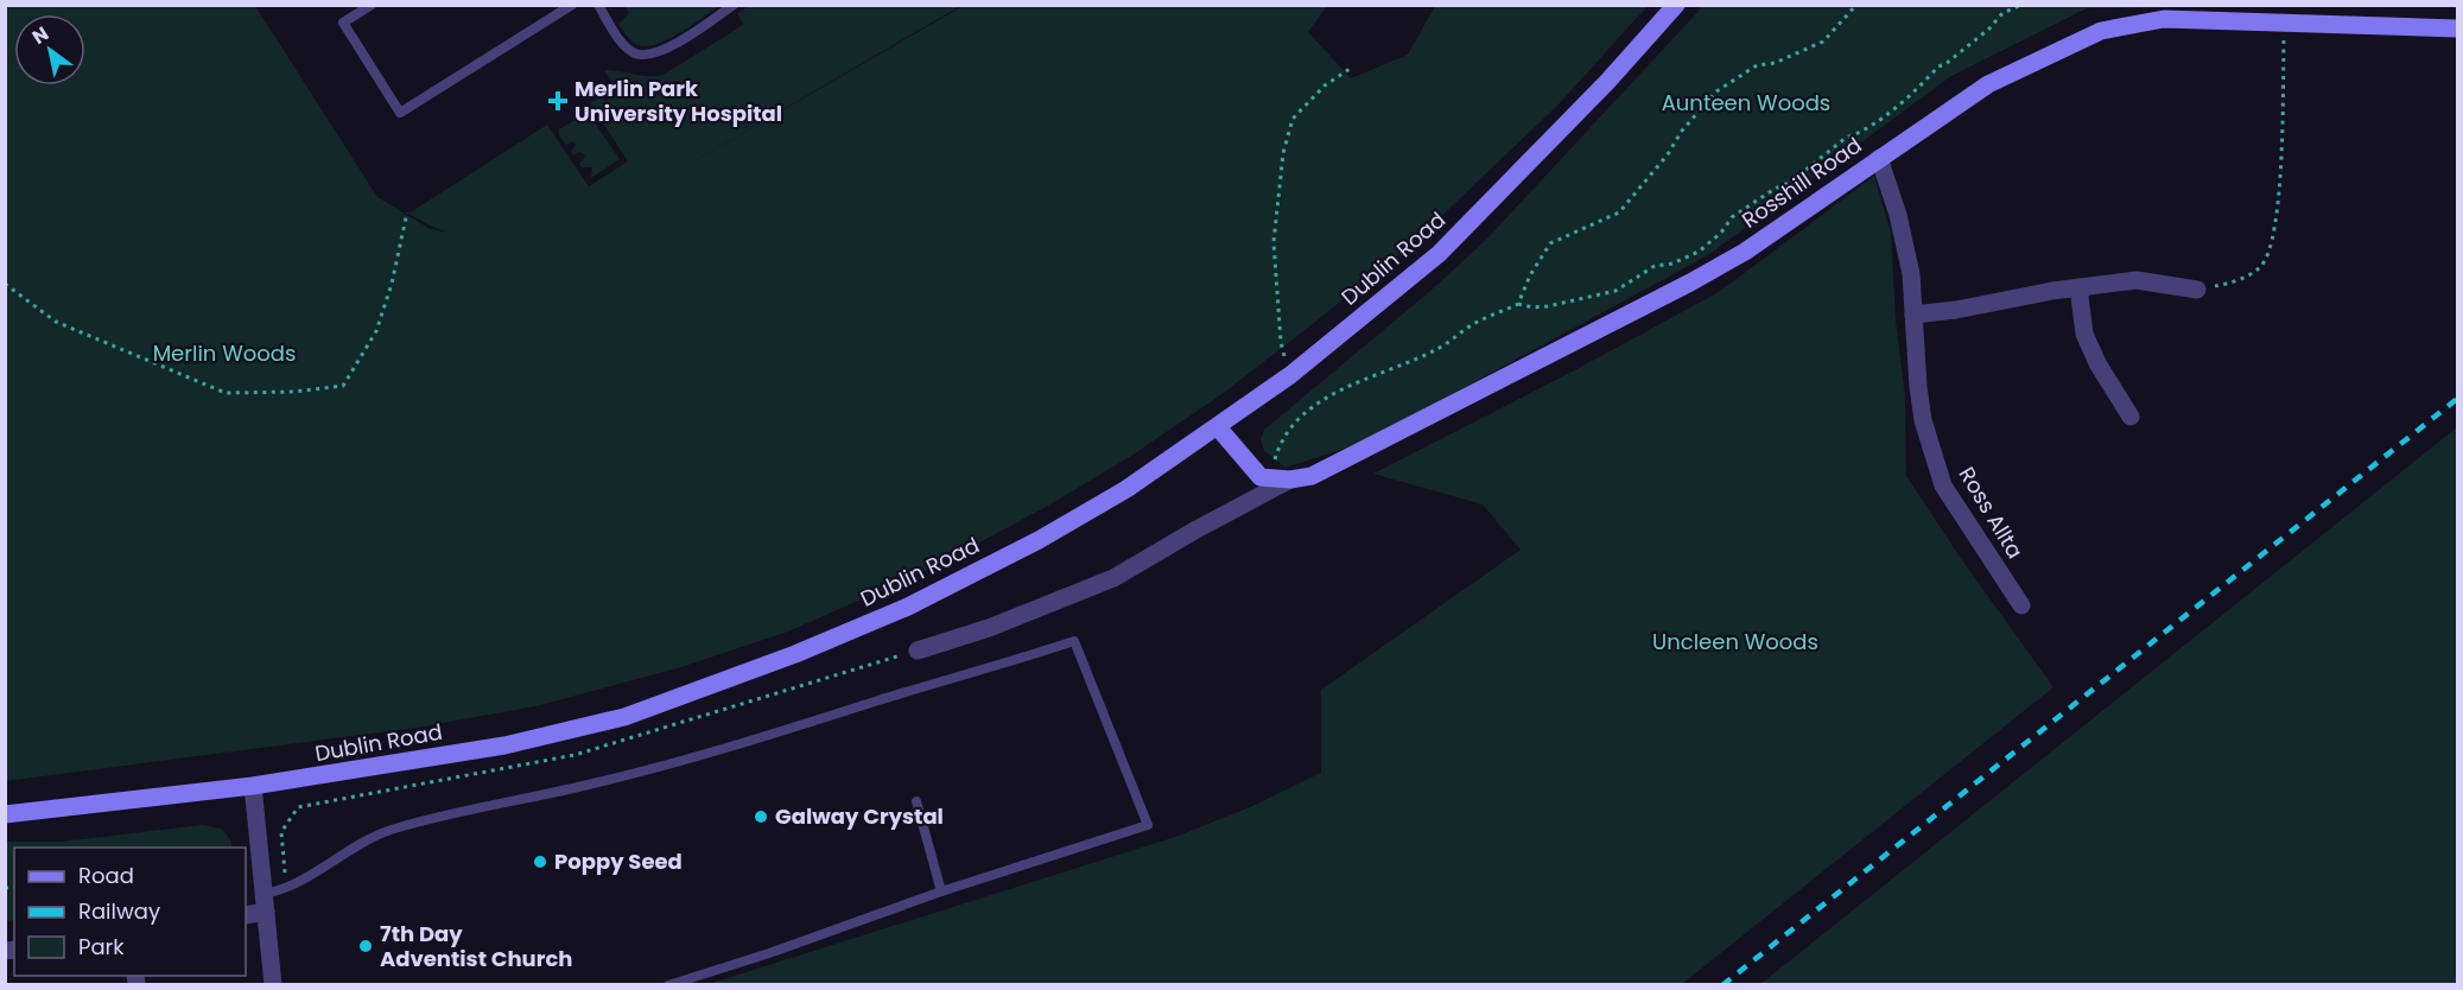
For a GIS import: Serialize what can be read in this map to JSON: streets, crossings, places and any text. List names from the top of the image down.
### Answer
{
  "streets": {
    "main road": ["Rosshill Road", "Dublin Road"],
    "street": ["Ross Allta"]
  },
  "crossings": [
    ["Rosshill Road", "Ross Allta"]
  ],
  "parks": ["Aunteen Woods", "Merlin Woods", "Uncleen Woods"],
  "places": {
    "health": ["Merlin Park University Hospital"],
    "other": ["Galway Crystal", "Poppy Seed", "7th Day Adventist Church"]
  },
  "legend": ["Road", "Railway", "Park"],
  "north": "top left"
}
